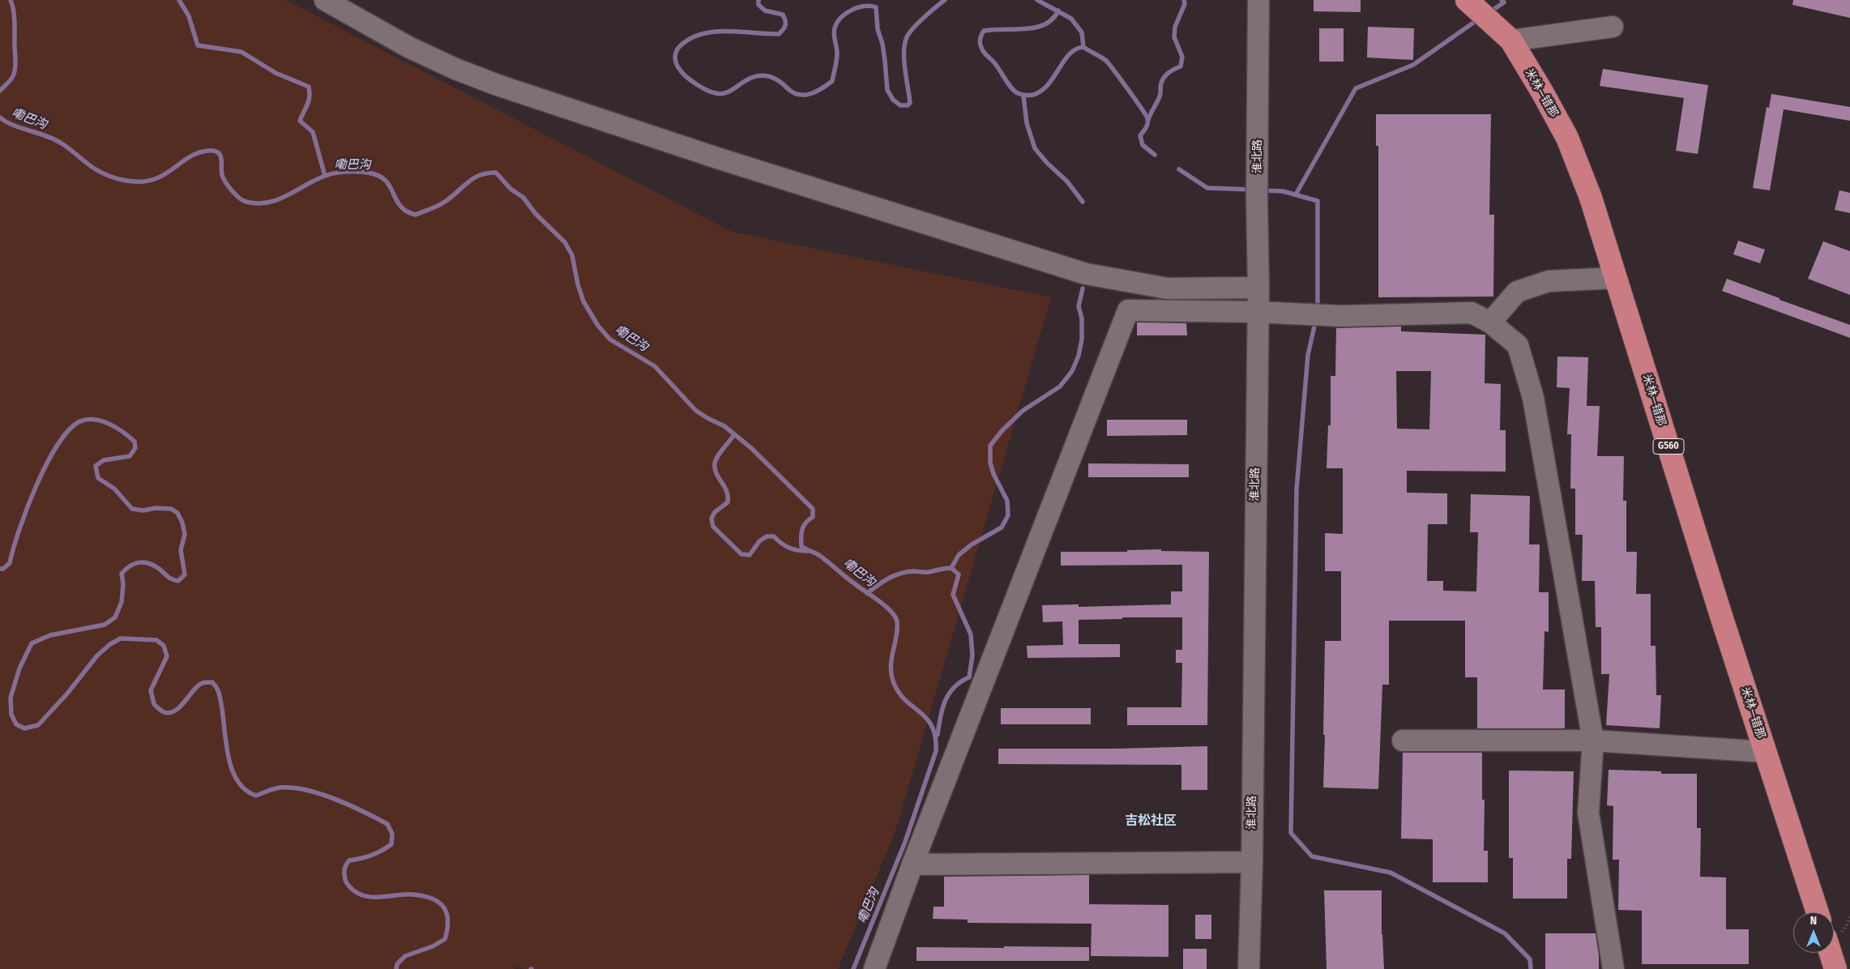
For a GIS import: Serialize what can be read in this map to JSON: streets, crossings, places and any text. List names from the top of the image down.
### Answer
{
  "streets": {
    "highway": ["米林—错那", "G560"],
    "street": ["淮北路"]
  },
  "districts": ["吉松社区"],
  "water": ["嘞巴沟"],
  "north": "top"
}
